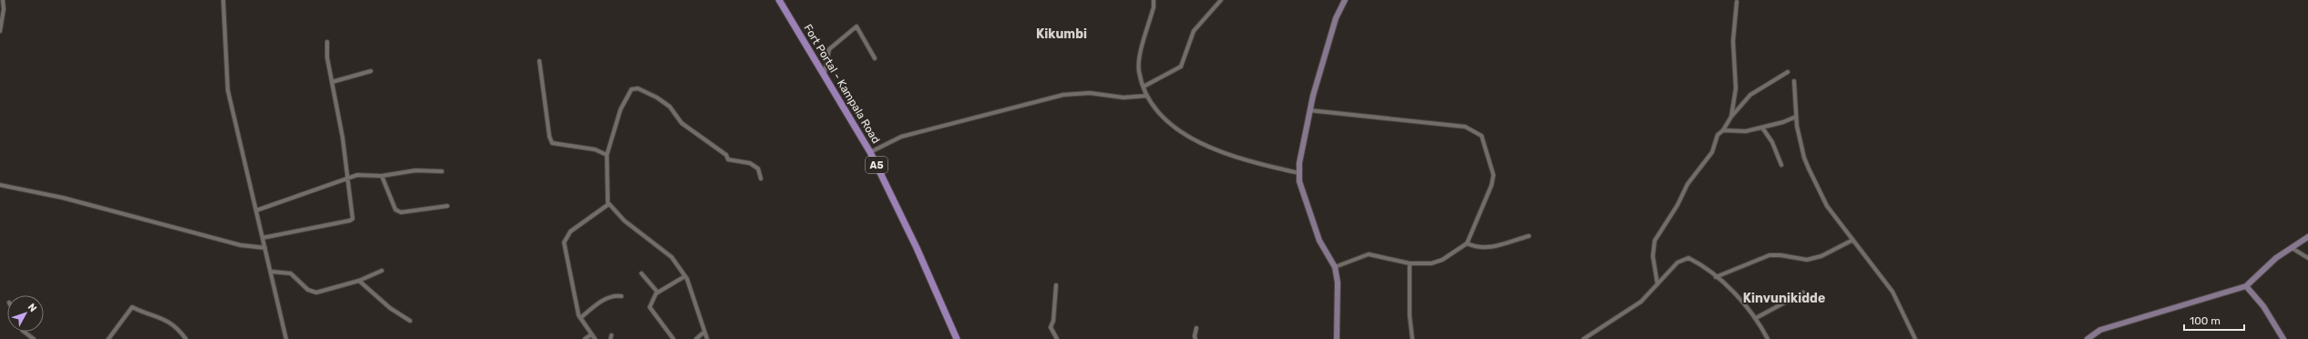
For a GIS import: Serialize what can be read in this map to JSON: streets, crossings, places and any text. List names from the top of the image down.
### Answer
{
  "streets": {
    "main road": ["Fort Portal - Kampala Road", "A5"]
  },
  "districts": ["Kikumbi", "Kinvunikidde"],
  "scale_bar": "100 m",
  "north": "top right"
}
